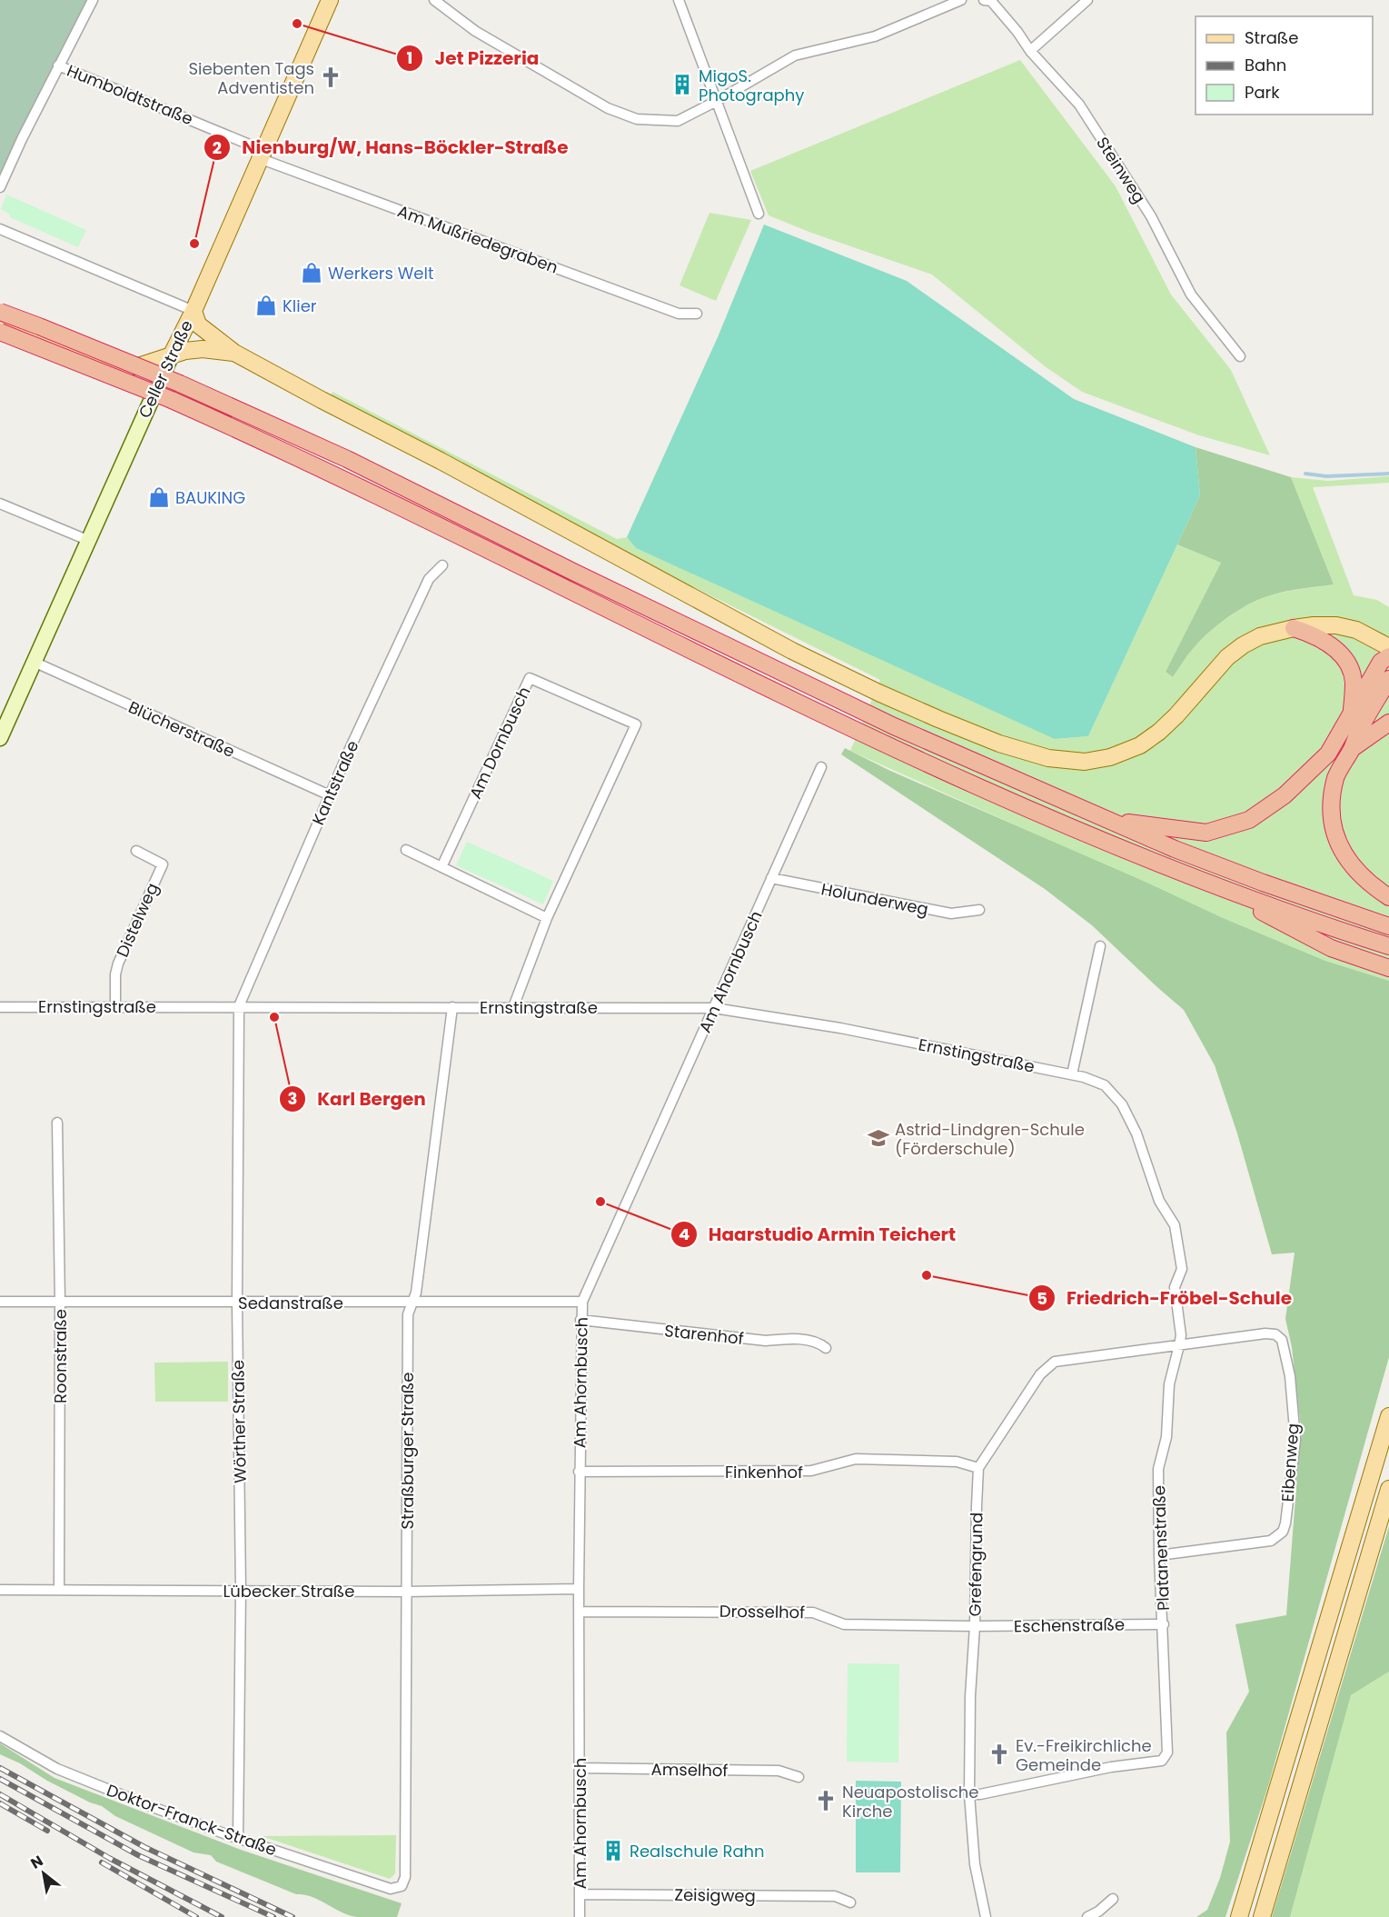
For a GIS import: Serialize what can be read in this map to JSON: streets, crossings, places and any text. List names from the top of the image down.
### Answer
{
  "streets": {
    "main road": ["Celler Straße"],
    "street": [
      "Humboldtstraße",
      "Steinweg",
      "Am Mußriedegraben",
      "Blücherstraße",
      "Am Dornbusch",
      "Kantstraße",
      "Holunderweg",
      "Distelweg",
      "Am Ahornbusch",
      "Ernstingstraße",
      "Sedanstraße",
      "Starenhof",
      "Roonstraße",
      "Wörther Straße",
      "Straßburger Straße",
      "Eibenweg",
      "Finkenhof",
      "Platanenstraße",
      "Grefengrund",
      "Lübecker Straße",
      "Drosselhof",
      "Eschenstraße",
      "Amselhof",
      "Doktor-Franck-Straße",
      "Zeisigweg"
    ]
  },
  "crossings": [
    ["Humboldtstraße", "Am Mußriedegraben"],
    ["Humboldtstraße", "Celler Straße"],
    ["Am Mußriedegraben", "Celler Straße"],
    ["Celler Straße", "Blücherstraße"],
    ["Blücherstraße", "Kantstraße"],
    ["Am Dornbusch", "Ernstingstraße"],
    ["Kantstraße", "Ernstingstraße"],
    ["Kantstraße", "Wörther Straße"],
    ["Holunderweg", "Am Ahornbusch"],
    ["Distelweg", "Ernstingstraße"],
    ["Am Ahornbusch", "Ernstingstraße"],
    ["Am Ahornbusch", "Sedanstraße"],
    ["Am Ahornbusch", "Starenhof"],
    ["Am Ahornbusch", "Finkenhof"],
    ["Am Ahornbusch", "Lübecker Straße"],
    ["Am Ahornbusch", "Drosselhof"],
    ["Am Ahornbusch", "Amselhof"],
    ["Am Ahornbusch", "Zeisigweg"],
    ["Ernstingstraße", "Wörther Straße"],
    ["Ernstingstraße", "Straßburger Straße"],
    ["Ernstingstraße", "Eibenweg"],
    ["Ernstingstraße", "Platanenstraße"],
    ["Sedanstraße", "Roonstraße"],
    ["Sedanstraße", "Wörther Straße"],
    ["Sedanstraße", "Straßburger Straße"],
    ["Roonstraße", "Lübecker Straße"],
    ["Wörther Straße", "Lübecker Straße"],
    ["Wörther Straße", "Doktor-Franck-Straße"],
    ["Straßburger Straße", "Lübecker Straße"],
    ["Straßburger Straße", "Doktor-Franck-Straße"],
    ["Eibenweg", "Platanenstraße"],
    ["Finkenhof", "Grefengrund"],
    ["Platanenstraße", "Grefengrund"],
    ["Platanenstraße", "Eschenstraße"],
    ["Grefengrund", "Drosselhof"],
    ["Grefengrund", "Eschenstraße"],
    ["Drosselhof", "Eschenstraße"]
  ],
  "places": {
    "other": [
      "Jet Pizzeria",
      "Nienburg/W, Hans-Böckler-Straße",
      "Karl Bergen",
      "Haarstudio Armin Teichert",
      "Friedrich-Fröbel-Schule"
    ],
    "church": ["Siebenten Tags Adventisten", "Ev.-Freikirchliche Gemeinde", "Neuapostolische Kirche"],
    "building": ["MigoS. Photography", "Realschule Rahn"],
    "shop": ["Werkers Welt", "Klier", "BAUKING"],
    "school or university": ["Astrid-Lindgren-Schule (Förderschule)"]
  },
  "legend": ["Straße", "Bahn", "Park"],
  "north": "top left"
}
